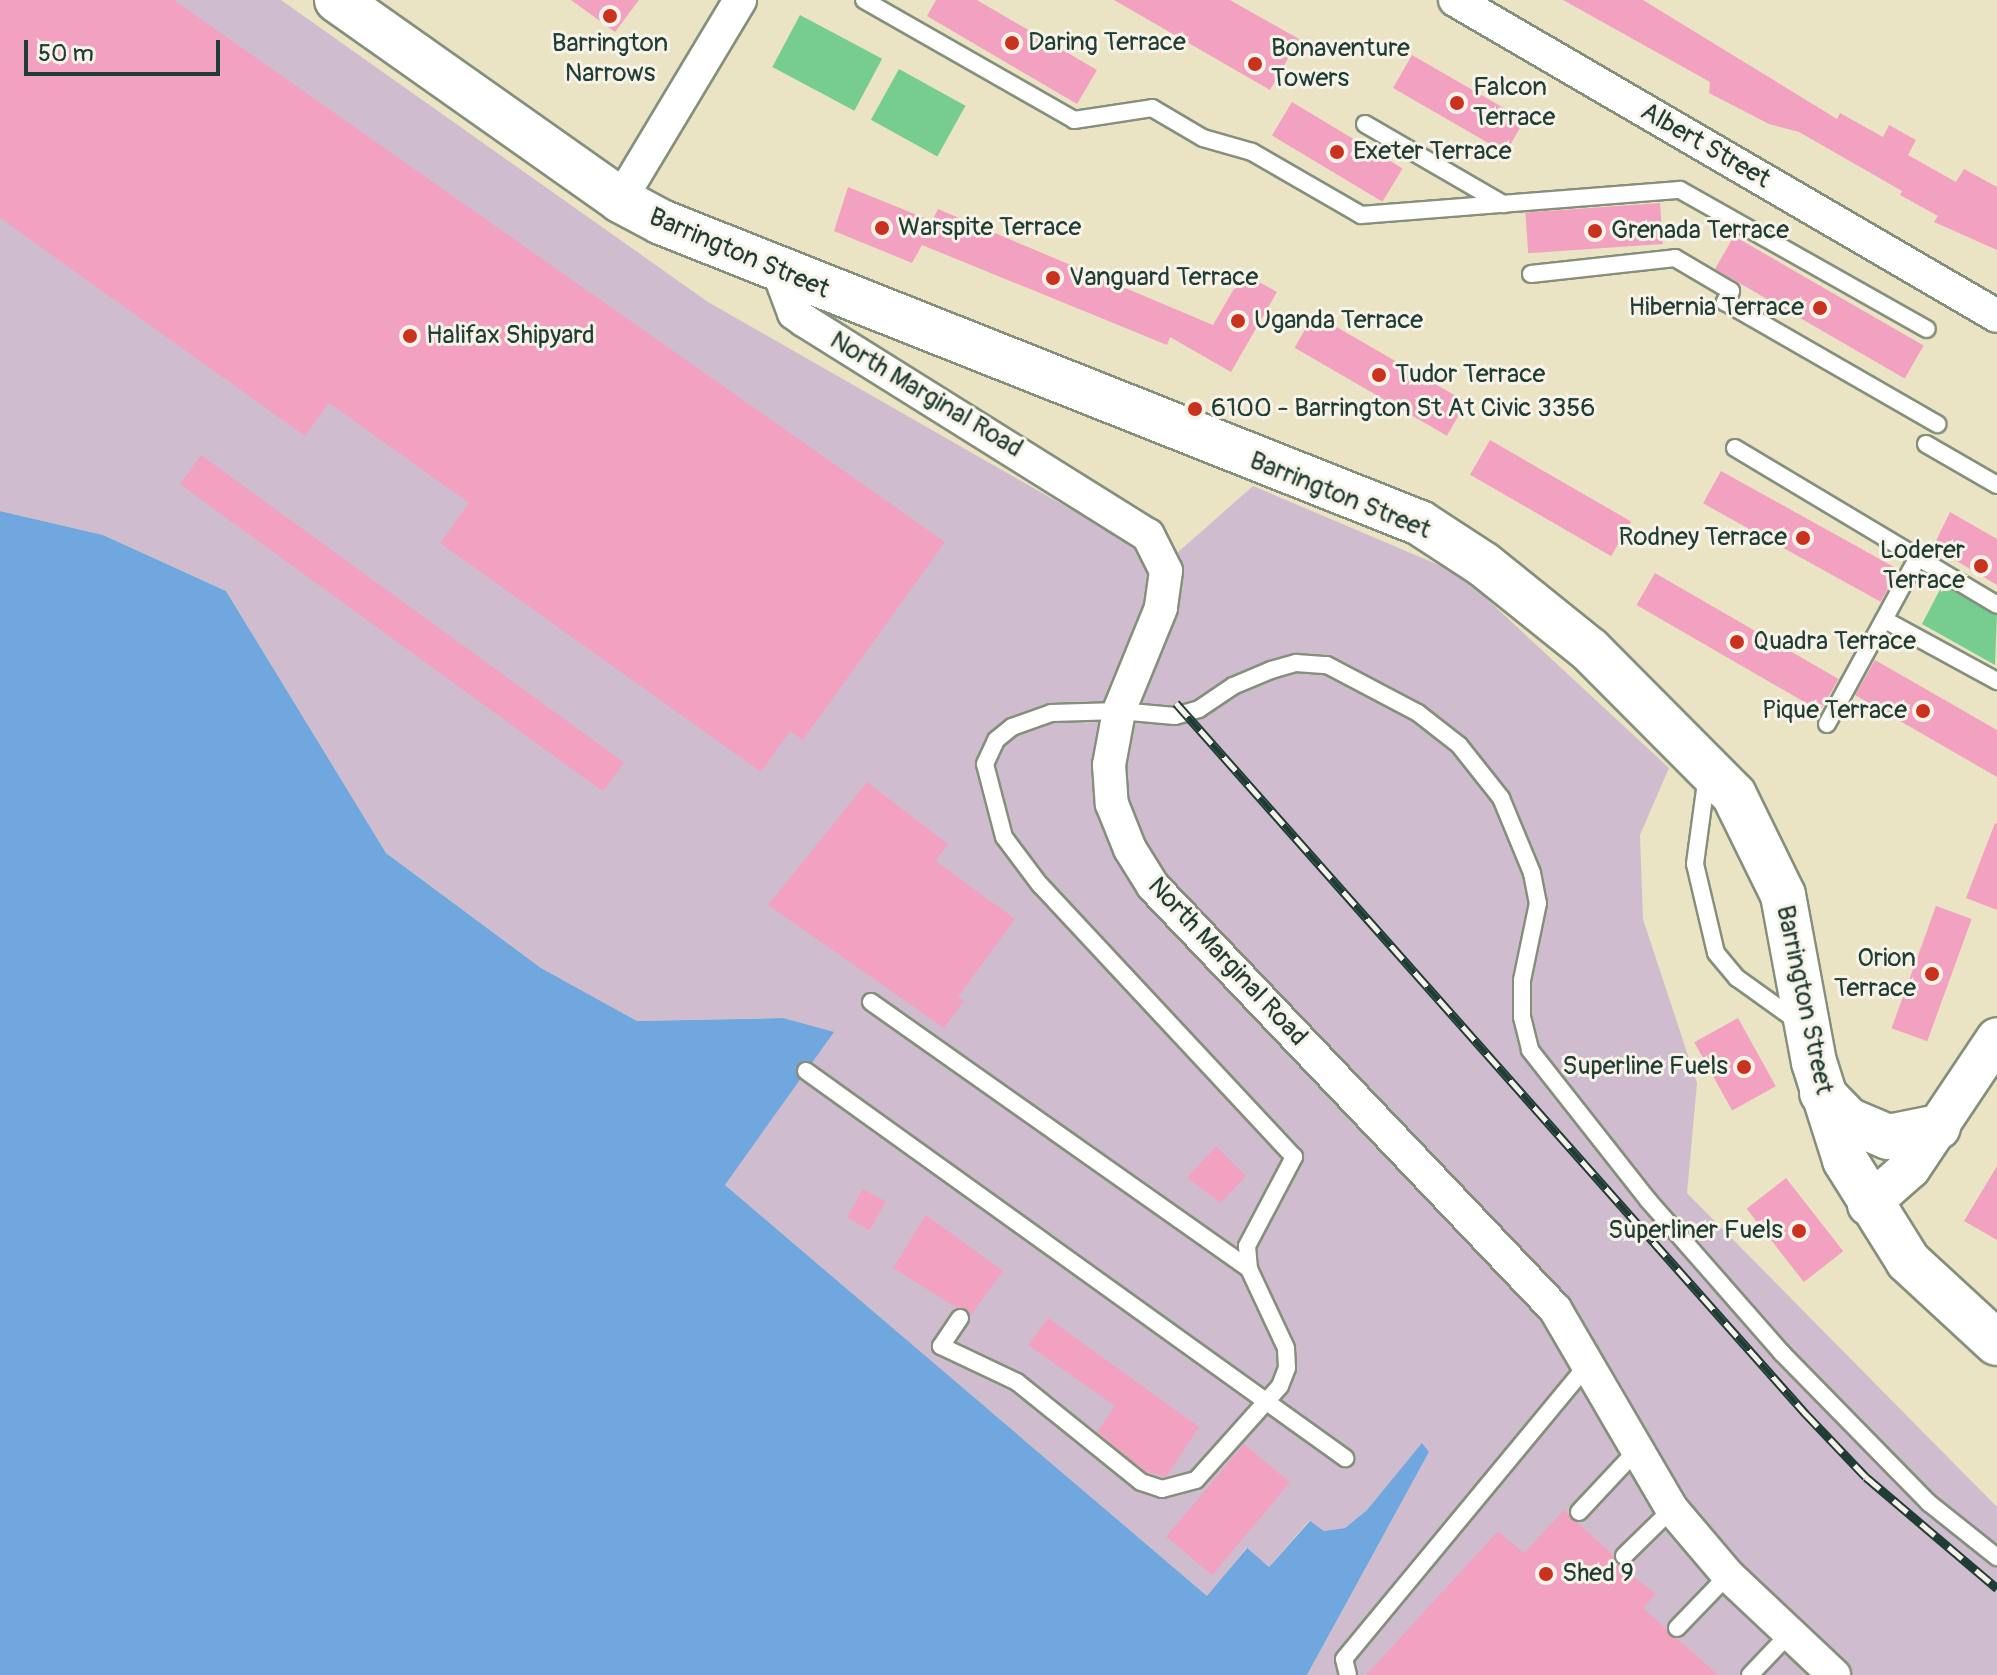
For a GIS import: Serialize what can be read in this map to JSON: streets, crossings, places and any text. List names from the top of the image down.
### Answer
{
  "streets": {
    "main road": ["Barrington Street"],
    "street": ["Albert Street", "North Marginal Road"]
  },
  "crossings": [
    ["Barrington Street", "North Marginal Road"]
  ],
  "places": [
    "Barrington Narrows",
    "Daring Terrace",
    "Bonaventure Towers",
    "Falcon Terrace",
    "Exeter Terrace",
    "Warspite Terrace",
    "Grenada Terrace",
    "Vanguard Terrace",
    "Hibernia Terrace",
    "Uganda Terrace",
    "Halifax Shipyard",
    "Tudor Terrace",
    "6100 - Barrington St At Civic 3356",
    "Rodney Terrace",
    "Loderer Terrace",
    "Quadra Terrace",
    "Pique Terrace",
    "Orion Terrace",
    "Superline Fuels",
    "Superliner Fuels",
    "Shed 9"
  ],
  "scale_bar": "50 m"
}
